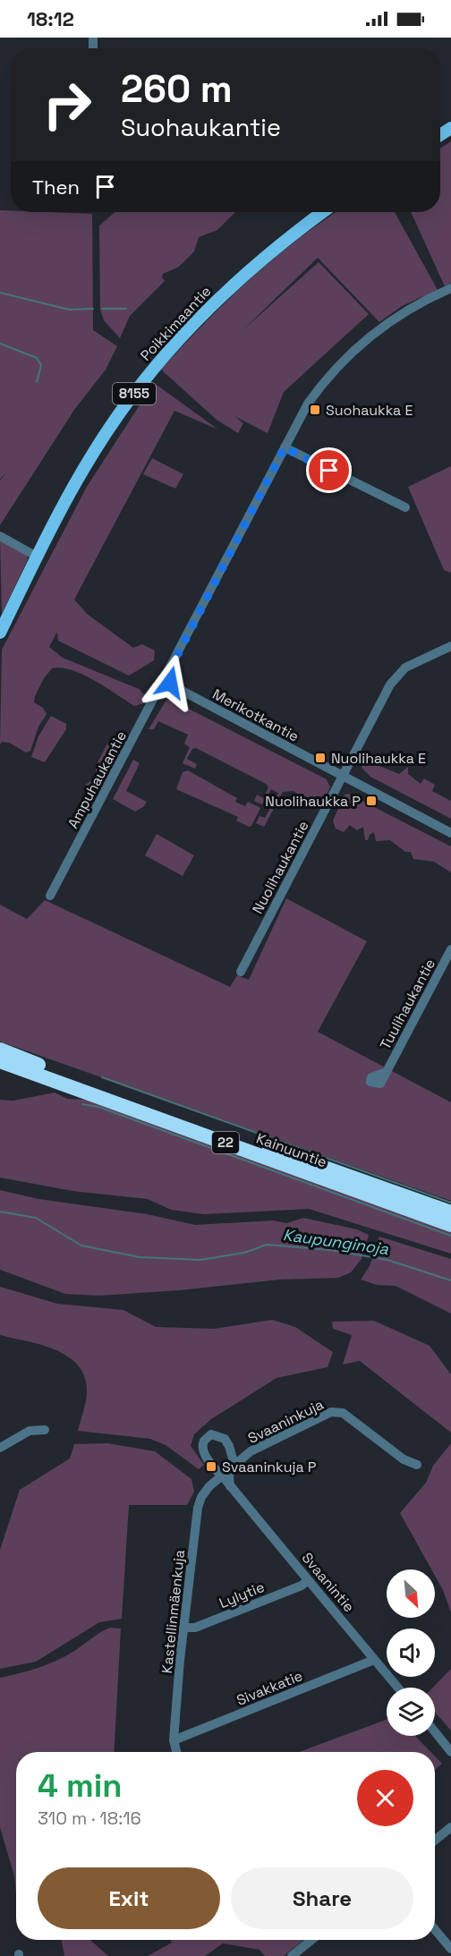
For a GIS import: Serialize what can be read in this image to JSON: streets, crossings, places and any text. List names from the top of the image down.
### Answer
{
  "streets": {
    "highway": ["22", "Kainuuntie"],
    "main road": ["Poikkimaantie", "8155"],
    "street": [
      "Merikotkantie",
      "Ampuhaukantie",
      "Nuolihaukantie",
      "Tuulihaukantie",
      "Svaaninkuja",
      "Svaanintie",
      "Lylytie",
      "Kastellinmäenkuja",
      "Sivakkatie"
    ]
  },
  "crossings": [
    ["Merikotkantie", "Ampuhaukantie"],
    ["Merikotkantie", "Nuolihaukantie"],
    ["Svaaninkuja", "Svaanintie"],
    ["Svaaninkuja", "Kastellinmäenkuja"],
    ["Svaanintie", "Lylytie"],
    ["Svaanintie", "Kastellinmäenkuja"],
    ["Svaanintie", "Sivakkatie"],
    ["Lylytie", "Kastellinmäenkuja"],
    ["Kastellinmäenkuja", "Sivakkatie"]
  ],
  "water": ["Kaupunginoja"],
  "places": {
    "transit": [
      "Suohaukka E",
      "Nuolihaukka E",
      "Nuolihaukka P",
      "Svaaninkuja P"
    ]
  },
  "north": "bottom right",
  "page": {
    "status": "18:12",
    "turn": ["260 m", "Suohaukantie"],
    "then": "Then",
    "heading": ["4 min", "310 m · 18:16"],
    "buttons": ["Exit", "Share"]
  }
}
